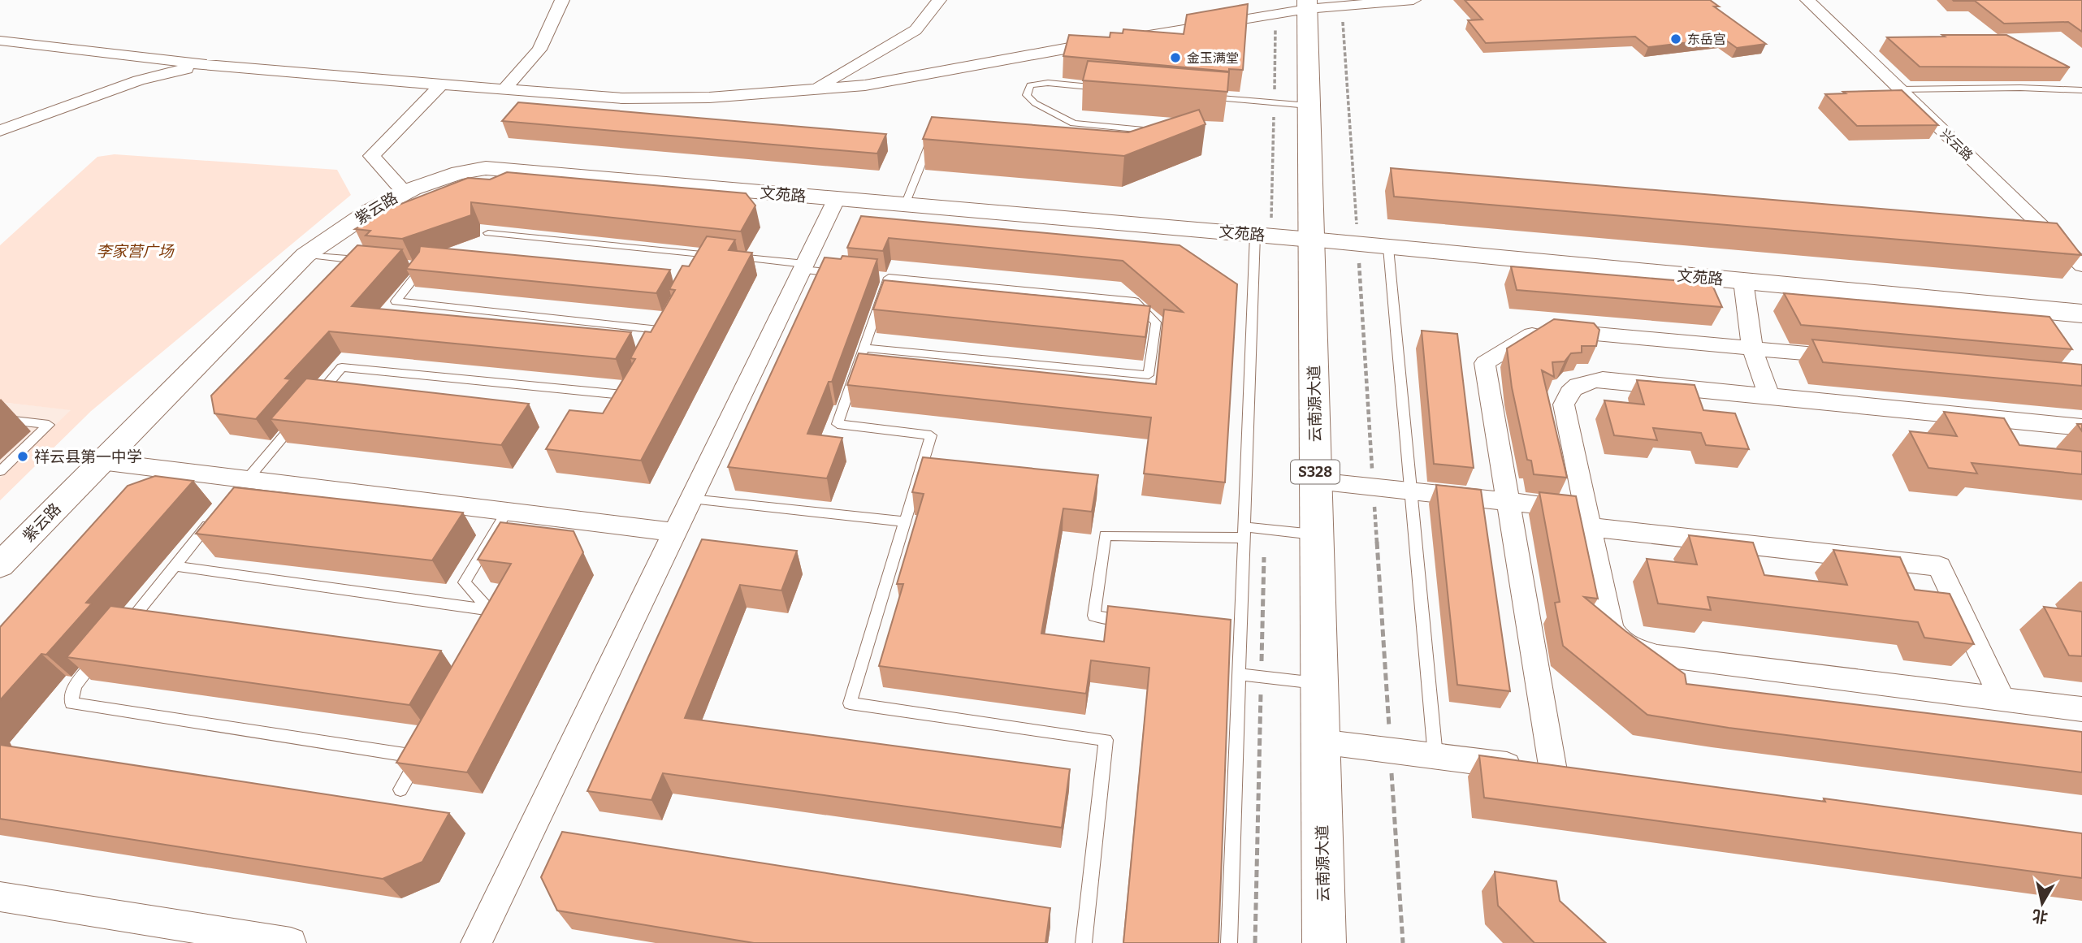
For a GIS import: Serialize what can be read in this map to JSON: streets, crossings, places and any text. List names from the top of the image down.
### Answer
{
  "streets": {
    "main road": ["文苑路", "云南源大道", "S328"],
    "street": ["兴云路", "紫云路"]
  },
  "crossings": [
    ["文苑路", "紫云路"],
    ["文苑路", "云南源大道"]
  ],
  "parks": ["李家营广场"],
  "places": ["东岳宫", "金玉满堂", "祥云县第一中学"],
  "north": "bottom"
}
